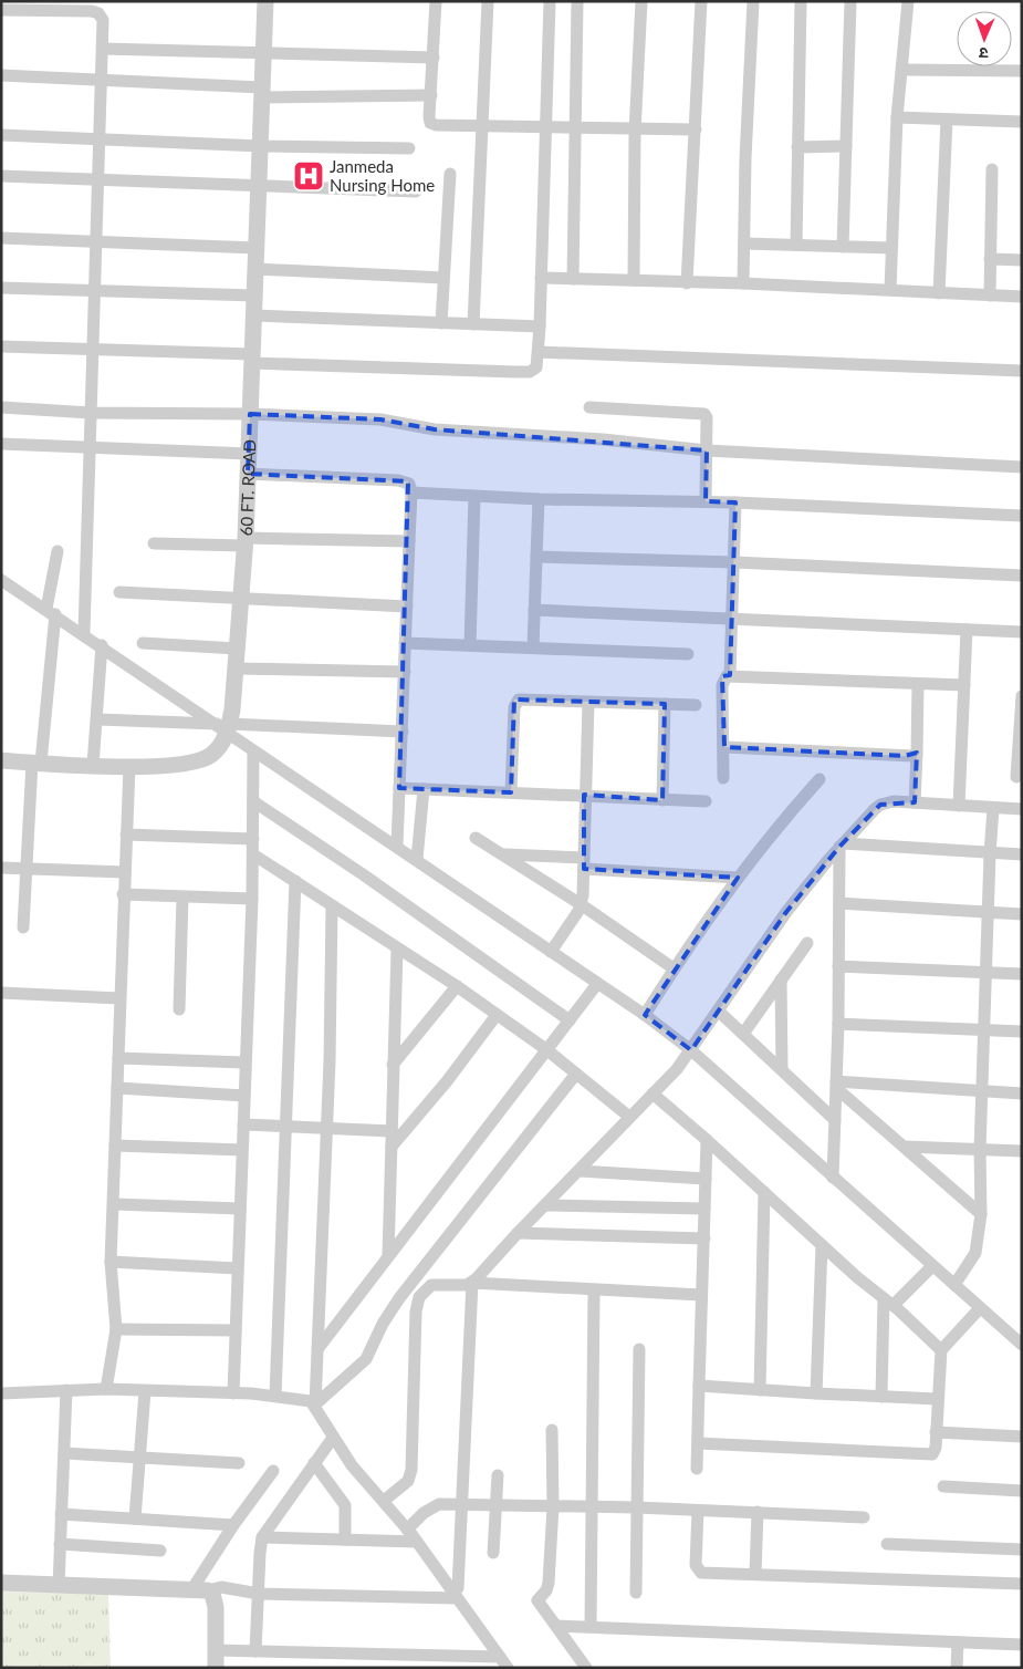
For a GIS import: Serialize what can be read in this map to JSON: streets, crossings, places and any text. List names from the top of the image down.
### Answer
{
  "streets": {
    "street": ["60 FT. ROAD"]
  },
  "places": {
    "hospital": ["Janmeda Nursing Home"]
  },
  "north": "bottom"
}
